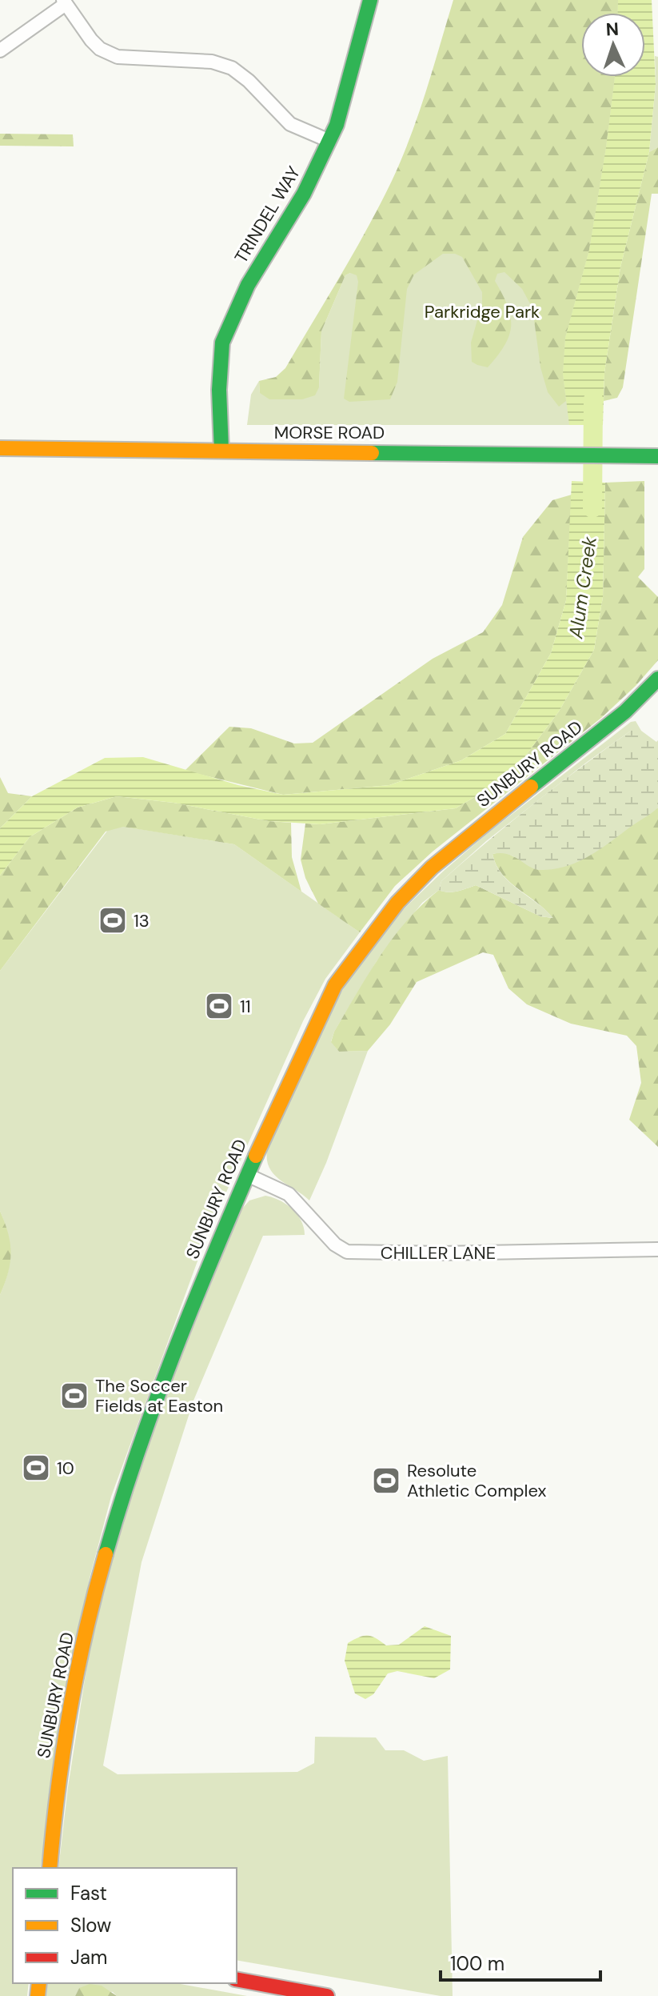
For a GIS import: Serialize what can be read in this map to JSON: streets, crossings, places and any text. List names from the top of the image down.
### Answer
{
  "streets": {
    "main road": ["TRINDEL WAY", "MORSE ROAD", "SUNBURY ROAD"],
    "street": ["CHILLER LANE"]
  },
  "crossings": [
    ["TRINDEL WAY", "MORSE ROAD"],
    ["SUNBURY ROAD", "CHILLER LANE"]
  ],
  "water": ["Alum Creek"],
  "parks": ["Parkridge Park"],
  "places": {
    "sports": [
      "13",
      "11",
      "The Soccer Fields at Easton",
      "10",
      "Resolute Athletic Complex"
    ]
  },
  "legend": ["Fast", "Slow", "Jam"],
  "scale_bar": "100 m",
  "north": "top"
}
